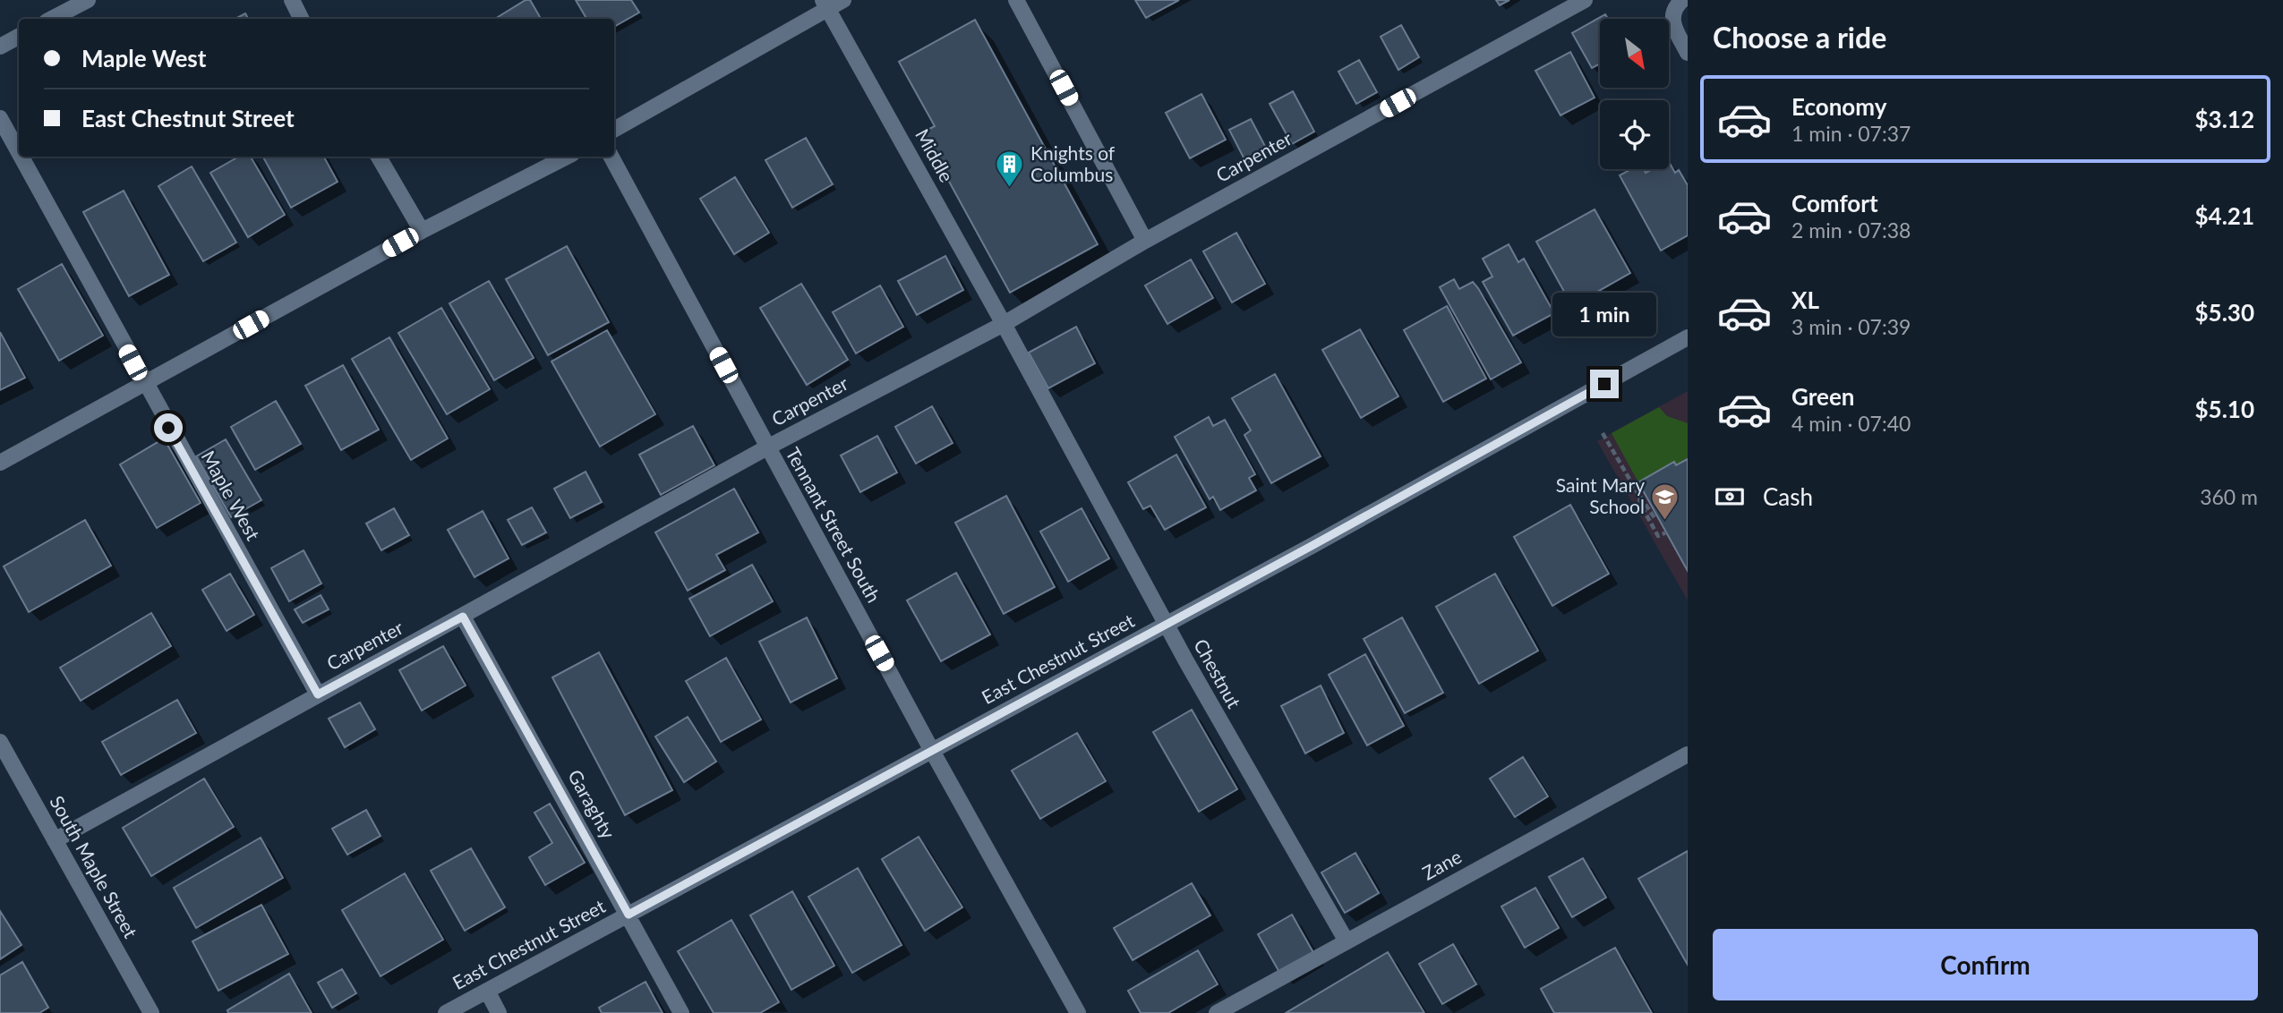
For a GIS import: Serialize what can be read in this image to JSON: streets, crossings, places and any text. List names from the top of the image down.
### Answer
{
  "streets": {
    "street": [
      "Middle",
      "Carpenter",
      "Maple West",
      "Tennant Street South",
      "East Chestnut Street",
      "Chestnut",
      "Garaghty",
      "Zane",
      "South Maple Street"
    ]
  },
  "crossings": [
    ["Middle", "Carpenter"],
    ["Middle", "Chestnut"],
    ["Carpenter", "Maple West"],
    ["Carpenter", "Tennant Street South"],
    ["Carpenter", "Chestnut"],
    ["Carpenter", "Garaghty"],
    ["Carpenter", "South Maple Street"],
    ["Tennant Street South", "East Chestnut Street"],
    ["East Chestnut Street", "Chestnut"],
    ["East Chestnut Street", "Garaghty"],
    ["Chestnut", "Zane"]
  ],
  "places": {
    "building": ["Knights of Columbus"],
    "school or university": ["Saint Mary School"]
  },
  "north": "bottom right",
  "page": {
    "heading": "Choose a ride",
    "banner": ["Maple West", "East Chestnut Street"],
    "list": [
      {
        "name": "Economy",
        "note": "1 min · 07:37",
        "value": "$3.12"
      },
      {
        "name": "Comfort",
        "note": "2 min · 07:38",
        "value": "$4.21"
      },
      {
        "name": "XL",
        "note": "3 min · 07:39",
        "value": "$5.30"
      },
      {
        "name": "Green",
        "note": "4 min · 07:40",
        "value": "$5.10"
      }
    ],
    "bubble": "1 min",
    "pay": ["Cash", "360 m"],
    "buttons": "Confirm"
  }
}
